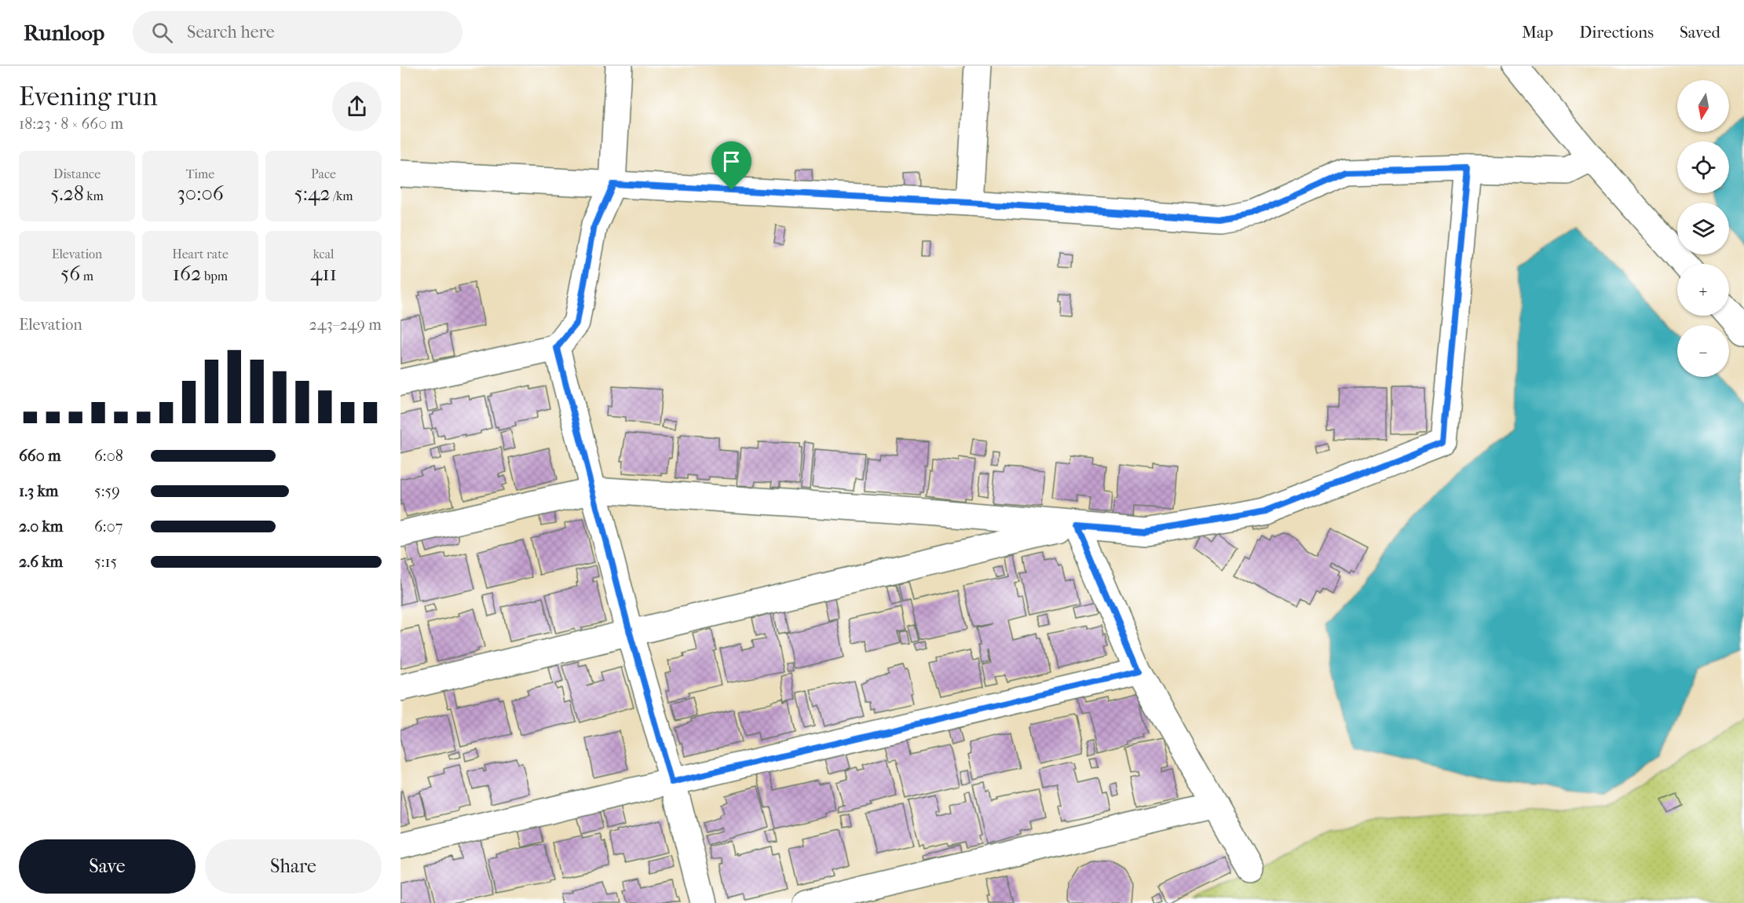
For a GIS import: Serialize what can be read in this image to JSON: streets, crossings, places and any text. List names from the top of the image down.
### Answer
{
  "north": "bottom",
  "page": {
    "header": "Runloop",
    "search": "Search here",
    "nav": ["Map", "Directions", "Saved"],
    "heading": ["Evening run", "18:23 · 8 × 660 m"],
    "map_buttons": ["+", "−"],
    "stats": [
      ["Distance", "5.28 km"],
      ["Time", "30:06"],
      ["Pace", "5:42 /km"],
      ["Elevation", "56 m"],
      ["Heart rate", "162 bpm"],
      ["kcal", "411"]
    ],
    "chart": ["Elevation", "243–249 m"],
    "list": [
      {
        "name": "660 m",
        "note": "6:08"
      },
      {
        "name": "1.3 km",
        "note": "5:59"
      },
      {
        "name": "2.0 km",
        "note": "6:07"
      },
      {
        "name": "2.6 km",
        "note": "5:15"
      }
    ],
    "buttons": ["Save", "Share"]
  }
}
